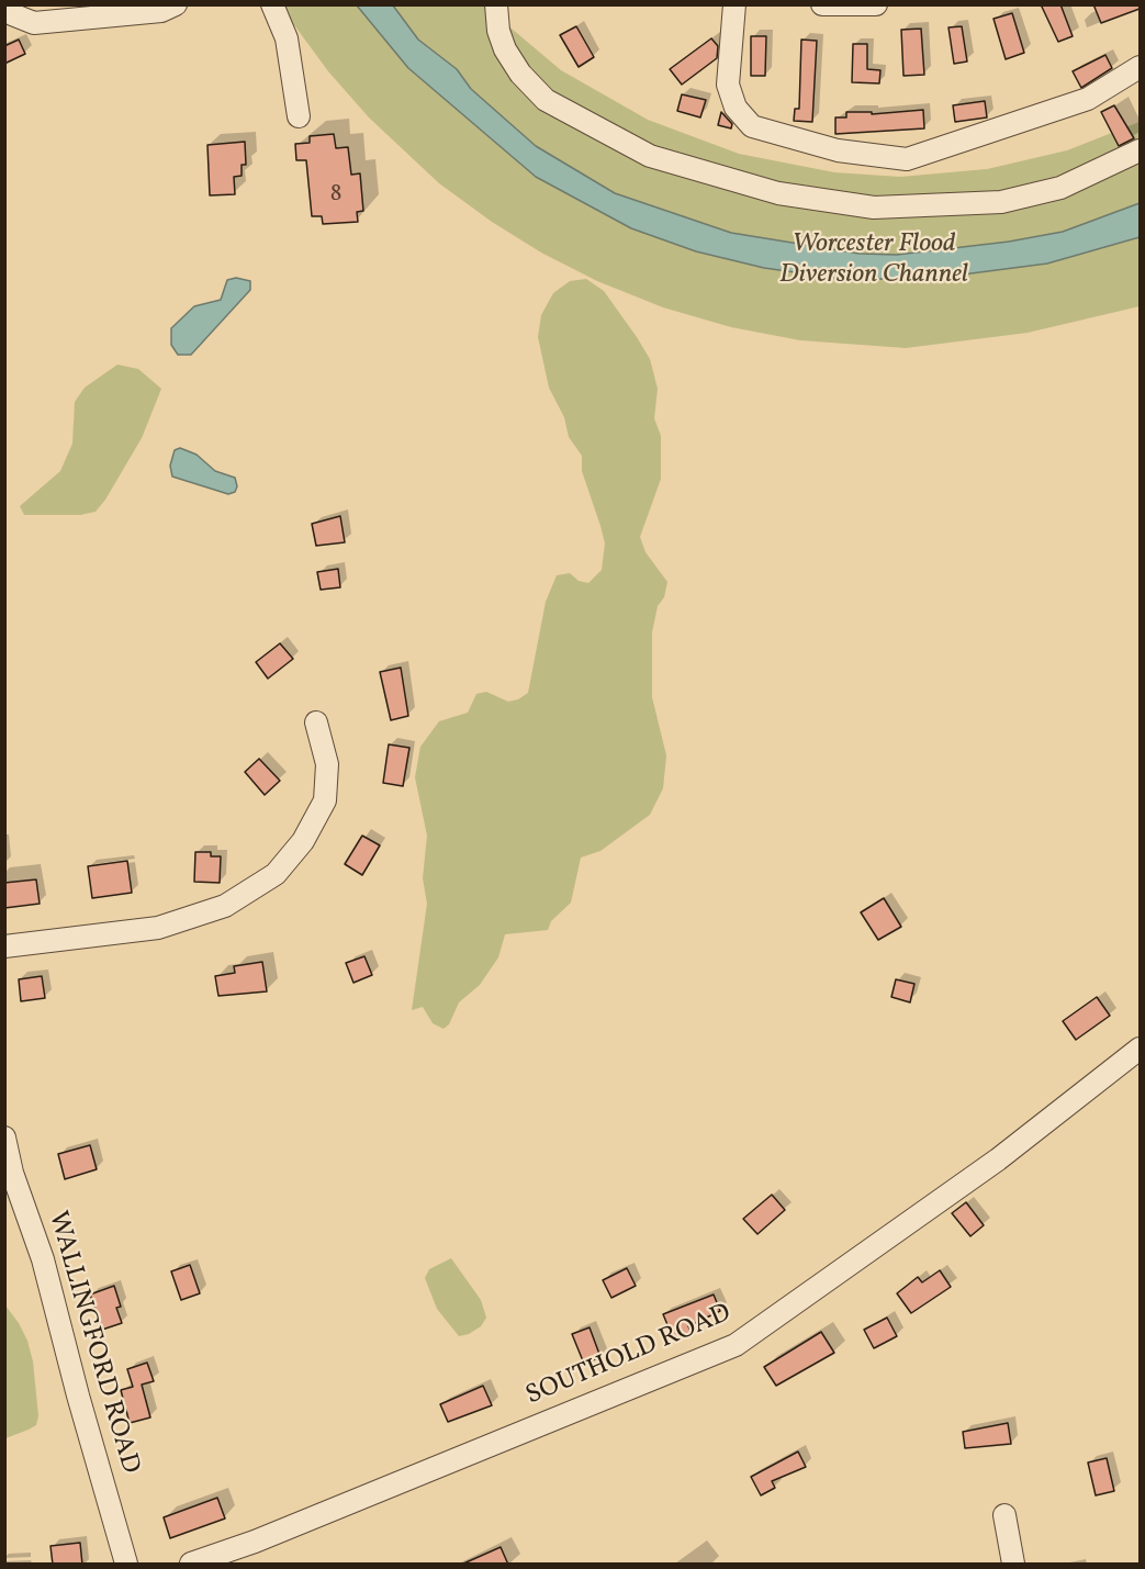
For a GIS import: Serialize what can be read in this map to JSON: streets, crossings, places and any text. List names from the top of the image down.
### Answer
{
  "streets": {
    "street": ["WALLINGFORD ROAD", "SOUTHOLD ROAD"]
  },
  "parks": ["Worcester Flood Diversion Channel"],
  "house_numbers": ["8"]
}
